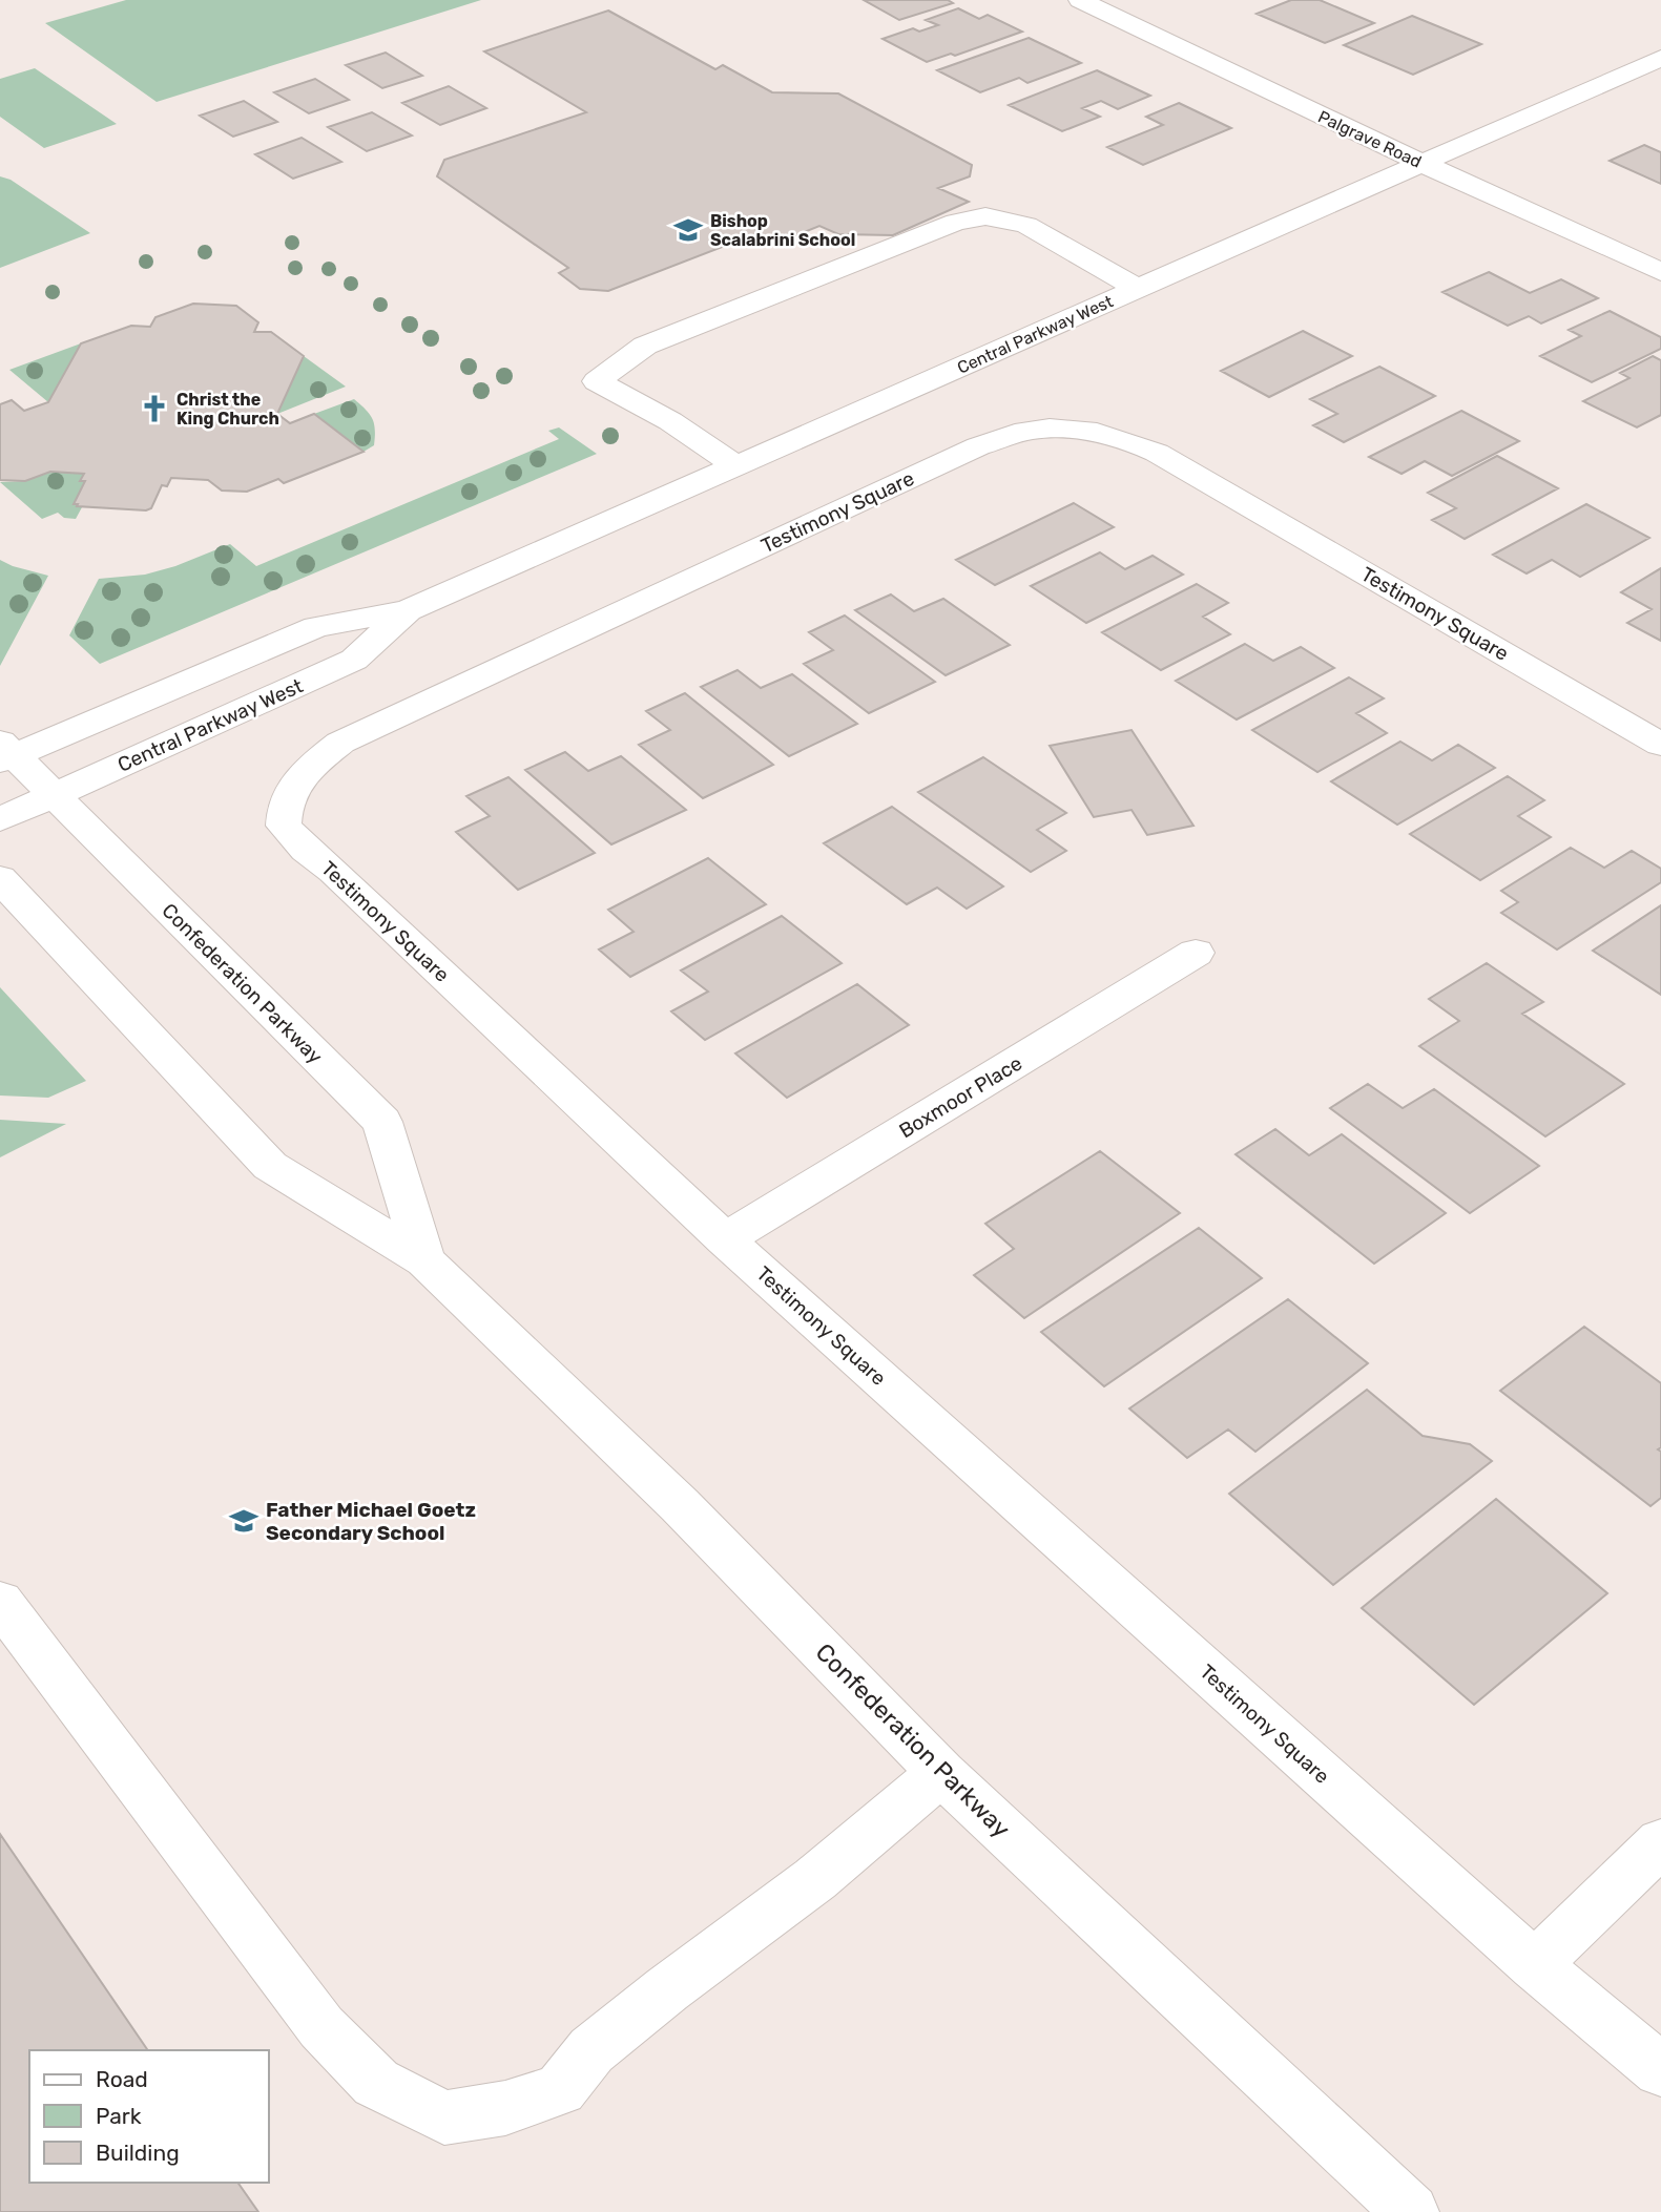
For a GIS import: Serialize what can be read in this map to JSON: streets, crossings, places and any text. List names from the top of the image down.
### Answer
{
  "streets": {
    "street": [
      "Palgrave Road",
      "Central Parkway West",
      "Testimony Square",
      "Confederation Parkway",
      "Boxmoor Place"
    ]
  },
  "crossings": [
    ["Palgrave Road", "Central Parkway West"],
    ["Central Parkway West", "Confederation Parkway"],
    ["Testimony Square", "Boxmoor Place"]
  ],
  "places": {
    "school or university": ["Bishop Scalabrini School", "Father Michael Goetz Secondary School"],
    "church": ["Christ the King Church"]
  },
  "legend": ["Road", "Park", "Building"]
}
